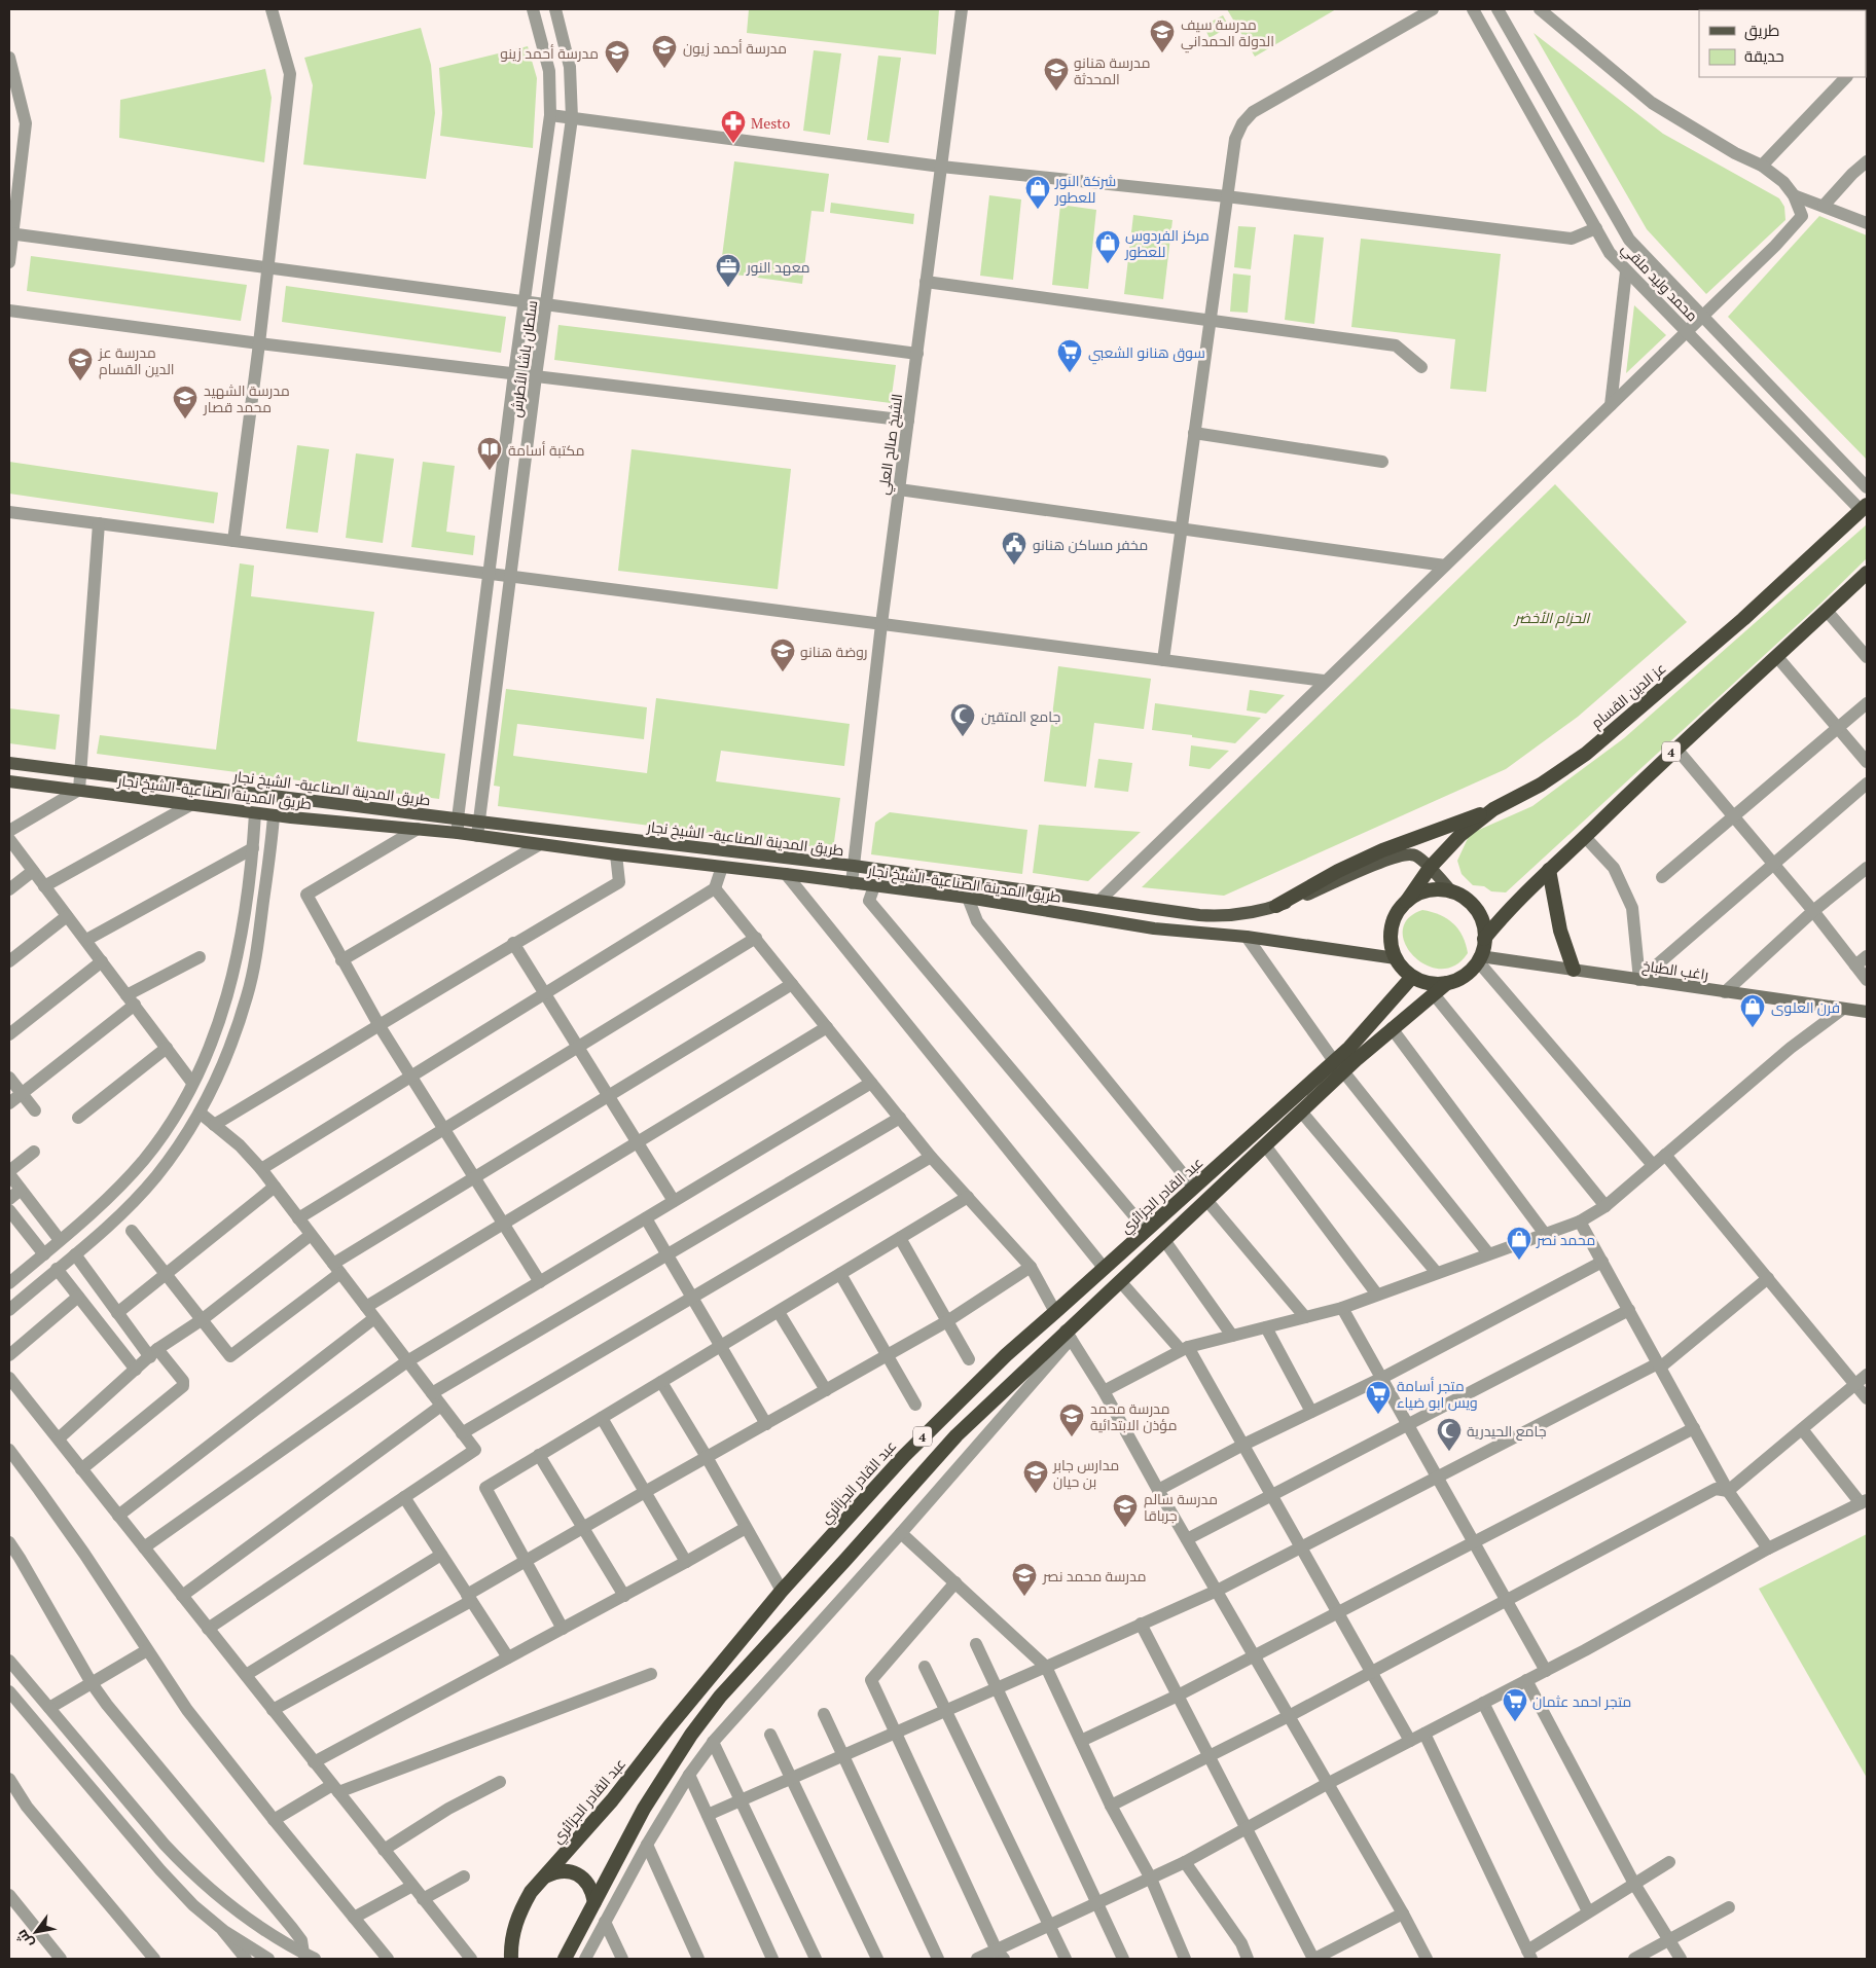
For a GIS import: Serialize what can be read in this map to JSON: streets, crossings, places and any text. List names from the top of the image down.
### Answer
{
  "streets": {
    "highway": ["عز الدين القسام", "4", "عبد القادر الجزائري"],
    "main road": ["طريق المدينة الصناعية- الشيخ نجار", "طريق المدينة الصناعية-الشيخ نجار", "راغب الطباخ"],
    "street": ["محمد وليد ملقي", "سلطان باشا الأطرش", "الشيخ صالح العلي"]
  },
  "crossings": [
    ["محمد وليد ملقي", "عز الدين القسام"],
    ["سلطان باشا الأطرش", "طريق المدينة الصناعية- الشيخ نجار"],
    ["سلطان باشا الأطرش", "طريق المدينة الصناعية-الشيخ نجار"],
    ["الشيخ صالح العلي", "طريق المدينة الصناعية- الشيخ نجار"],
    ["الشيخ صالح العلي", "طريق المدينة الصناعية-الشيخ نجار"],
    ["عز الدين القسام", "4"],
    ["عز الدين القسام", "طريق المدينة الصناعية- الشيخ نجار"],
    ["عز الدين القسام", "طريق المدينة الصناعية-الشيخ نجار"],
    ["عز الدين القسام", "راغب الطباخ"],
    ["عز الدين القسام", "عبد القادر الجزائري"],
    ["4", "طريق المدينة الصناعية- الشيخ نجار"],
    ["4", "طريق المدينة الصناعية-الشيخ نجار"],
    ["4", "راغب الطباخ"],
    ["4", "عبد القادر الجزائري"],
    ["طريق المدينة الصناعية- الشيخ نجار", "طريق المدينة الصناعية-الشيخ نجار"],
    ["طريق المدينة الصناعية- الشيخ نجار", "راغب الطباخ"],
    ["طريق المدينة الصناعية- الشيخ نجار", "عبد القادر الجزائري"],
    ["طريق المدينة الصناعية-الشيخ نجار", "راغب الطباخ"],
    ["طريق المدينة الصناعية-الشيخ نجار", "عبد القادر الجزائري"],
    ["راغب الطباخ", "عبد القادر الجزائري"]
  ],
  "parks": ["الحزام الأخضر"],
  "places": {
    "school or university": [
      "مدرسة سيف الدولة الحمداني",
      "مدرسة أحمد زيون",
      "مدرسة أحمد زينو",
      "مدرسة هنانو المحدثة",
      "مدرسة عز الدين القسام",
      "مدرسة الشهيد محمد قصار",
      "روضة هنانو",
      "مدرسة محمد مؤذن الابتدائية",
      "مدارس جابر بن حيان",
      "مدرسة سالم جرباقا",
      "مدرسة محمد نصر"
    ],
    "pharmacy": ["Mesto"],
    "shop": [
      "شركة النور للعطور",
      "مركز الفردوس للعطور",
      "فرن العلوى",
      "محمد نصر"
    ],
    "office": ["معهد النور"],
    "supermarket": ["سوق هنانو الشعبي", "متجر أسامة ويس ابو ضياء", "متجر احمد عثمان"],
    "library": ["مكتبة أسامة"],
    "public building": ["مخفر مساكن هنانو"],
    "mosque": ["جامع المتقين", "جامع الحيدرية"]
  },
  "legend": ["طريق", "حديقة"],
  "north": "bottom left"
}
